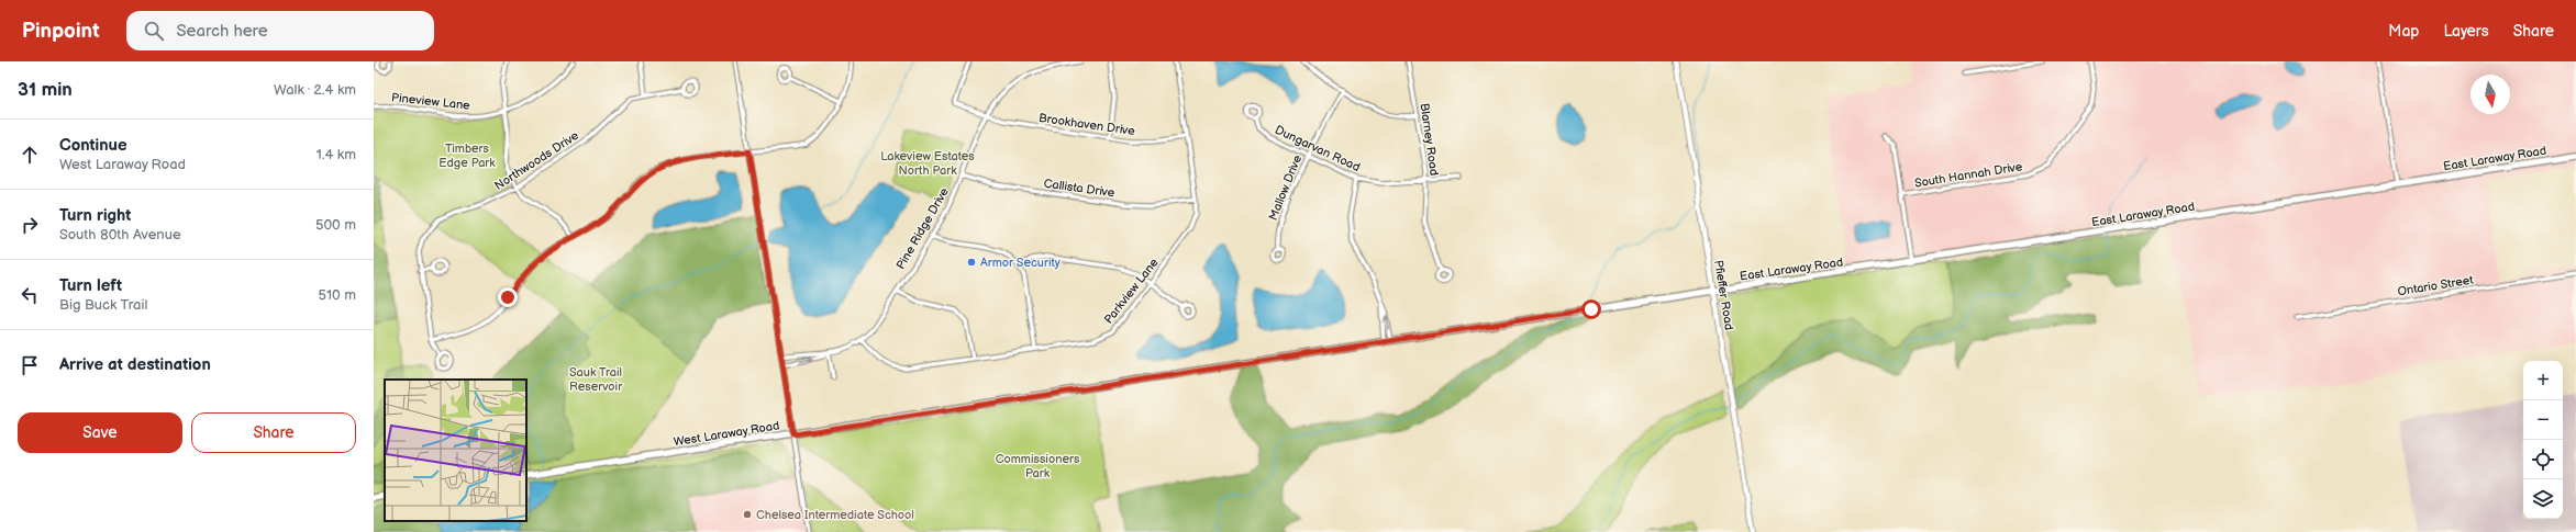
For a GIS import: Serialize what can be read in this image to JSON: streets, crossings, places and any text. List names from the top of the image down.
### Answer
{
  "streets": {
    "main road": ["East Laraway Road", "West Laraway Road"],
    "street": [
      "Pineview Lane",
      "Brookhaven Drive",
      "Blarney Road",
      "Dungarvan Road",
      "Northwoods Drive",
      "South Hannah Drive",
      "Callista Drive",
      "Mallow Drive",
      "Pine Ridge Drive",
      "Ontario Street",
      "Parkview Lane",
      "Pfieffer Road"
    ]
  },
  "crossings": [
    ["Brookhaven Drive", "Pine Ridge Drive"],
    ["Brookhaven Drive", "Parkview Lane"],
    ["Blarney Road", "Dungarvan Road"],
    ["Dungarvan Road", "Mallow Drive"],
    ["East Laraway Road", "Pfieffer Road"],
    ["East Laraway Road", "West Laraway Road"],
    ["Callista Drive", "Pine Ridge Drive"],
    ["Callista Drive", "Parkview Lane"],
    ["Pine Ridge Drive", "Parkview Lane"],
    ["Pfieffer Road", "West Laraway Road"]
  ],
  "parks": [
    "Timbers Edge Park",
    "Lakeview Estates North Park",
    "Sauk Trail Reservoir",
    "Commissioners Park"
  ],
  "places": ["Armor Security", "Chelsea Intermediate School"],
  "north": "bottom",
  "page": {
    "header": "Pinpoint",
    "search": "Search here",
    "nav": ["Map", "Layers", "Share"],
    "heading": ["31 min", "Walk · 2.4 km"],
    "list": [
      ["Continue", "West Laraway Road", "1.4 km"],
      ["Turn right", "South 80th Avenue", "500 m"],
      ["Turn left", "Big Buck Trail", "510 m"],
      "Arrive at destination"
    ],
    "map_buttons": ["+", "−"],
    "buttons": ["Save", "Share"]
  }
}
